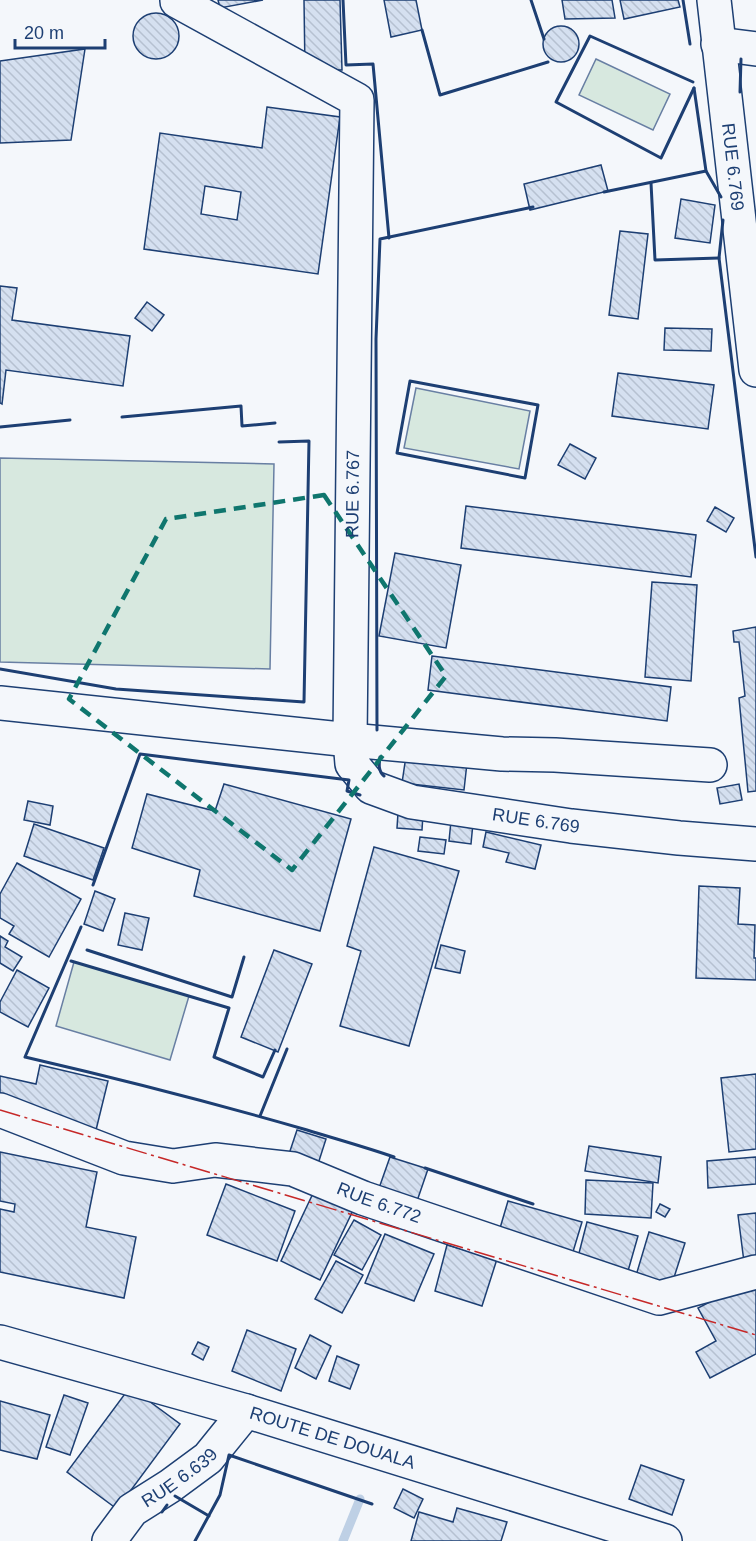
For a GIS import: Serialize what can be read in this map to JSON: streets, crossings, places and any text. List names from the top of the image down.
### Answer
{
  "streets": {
    "main road": [
      "RUE 6.769",
      "RUE 6.767",
      "RUE 6.772",
      "ROUTE DE DOUALA",
      "RUE 6.639"
    ]
  },
  "crossings": [
    ["RUE 6.769", "RUE 6.767"],
    ["ROUTE DE DOUALA", "RUE 6.639"]
  ],
  "scale_bar": "20 m"
}
